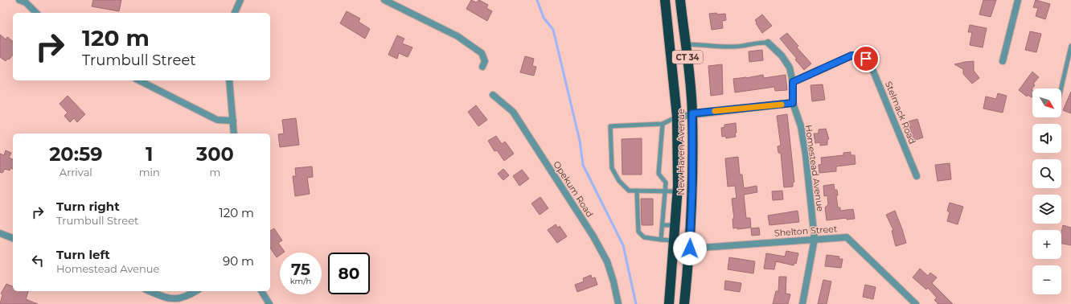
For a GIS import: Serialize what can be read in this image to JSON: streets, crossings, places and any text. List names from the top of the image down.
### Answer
{
  "streets": {
    "highway": ["CT 34", "New Haven Avenue"],
    "street": [
      "Stelmack Road",
      "Homestead Avenue",
      "Opekum Road",
      "Shelton Street"
    ]
  },
  "crossings": [
    ["Stelmack Road", "Homestead Avenue"],
    ["New Haven Avenue", "Shelton Street"],
    ["Homestead Avenue", "Shelton Street"]
  ],
  "north": "bottom right",
  "page": {
    "turn": ["120 m", "Trumbull Street"],
    "map_buttons": ["+", "−"],
    "eta": [
      "20:59",
      "Arrival",
      "1",
      "min",
      "300",
      "m"
    ],
    "list": [
      {
        "name": "Turn right",
        "note": "Trumbull Street",
        "value": "120 m"
      },
      {
        "name": "Turn left",
        "note": "Homestead Avenue",
        "value": "90 m"
      }
    ],
    "speed": "75 km/h",
    "limit": "80"
  }
}
